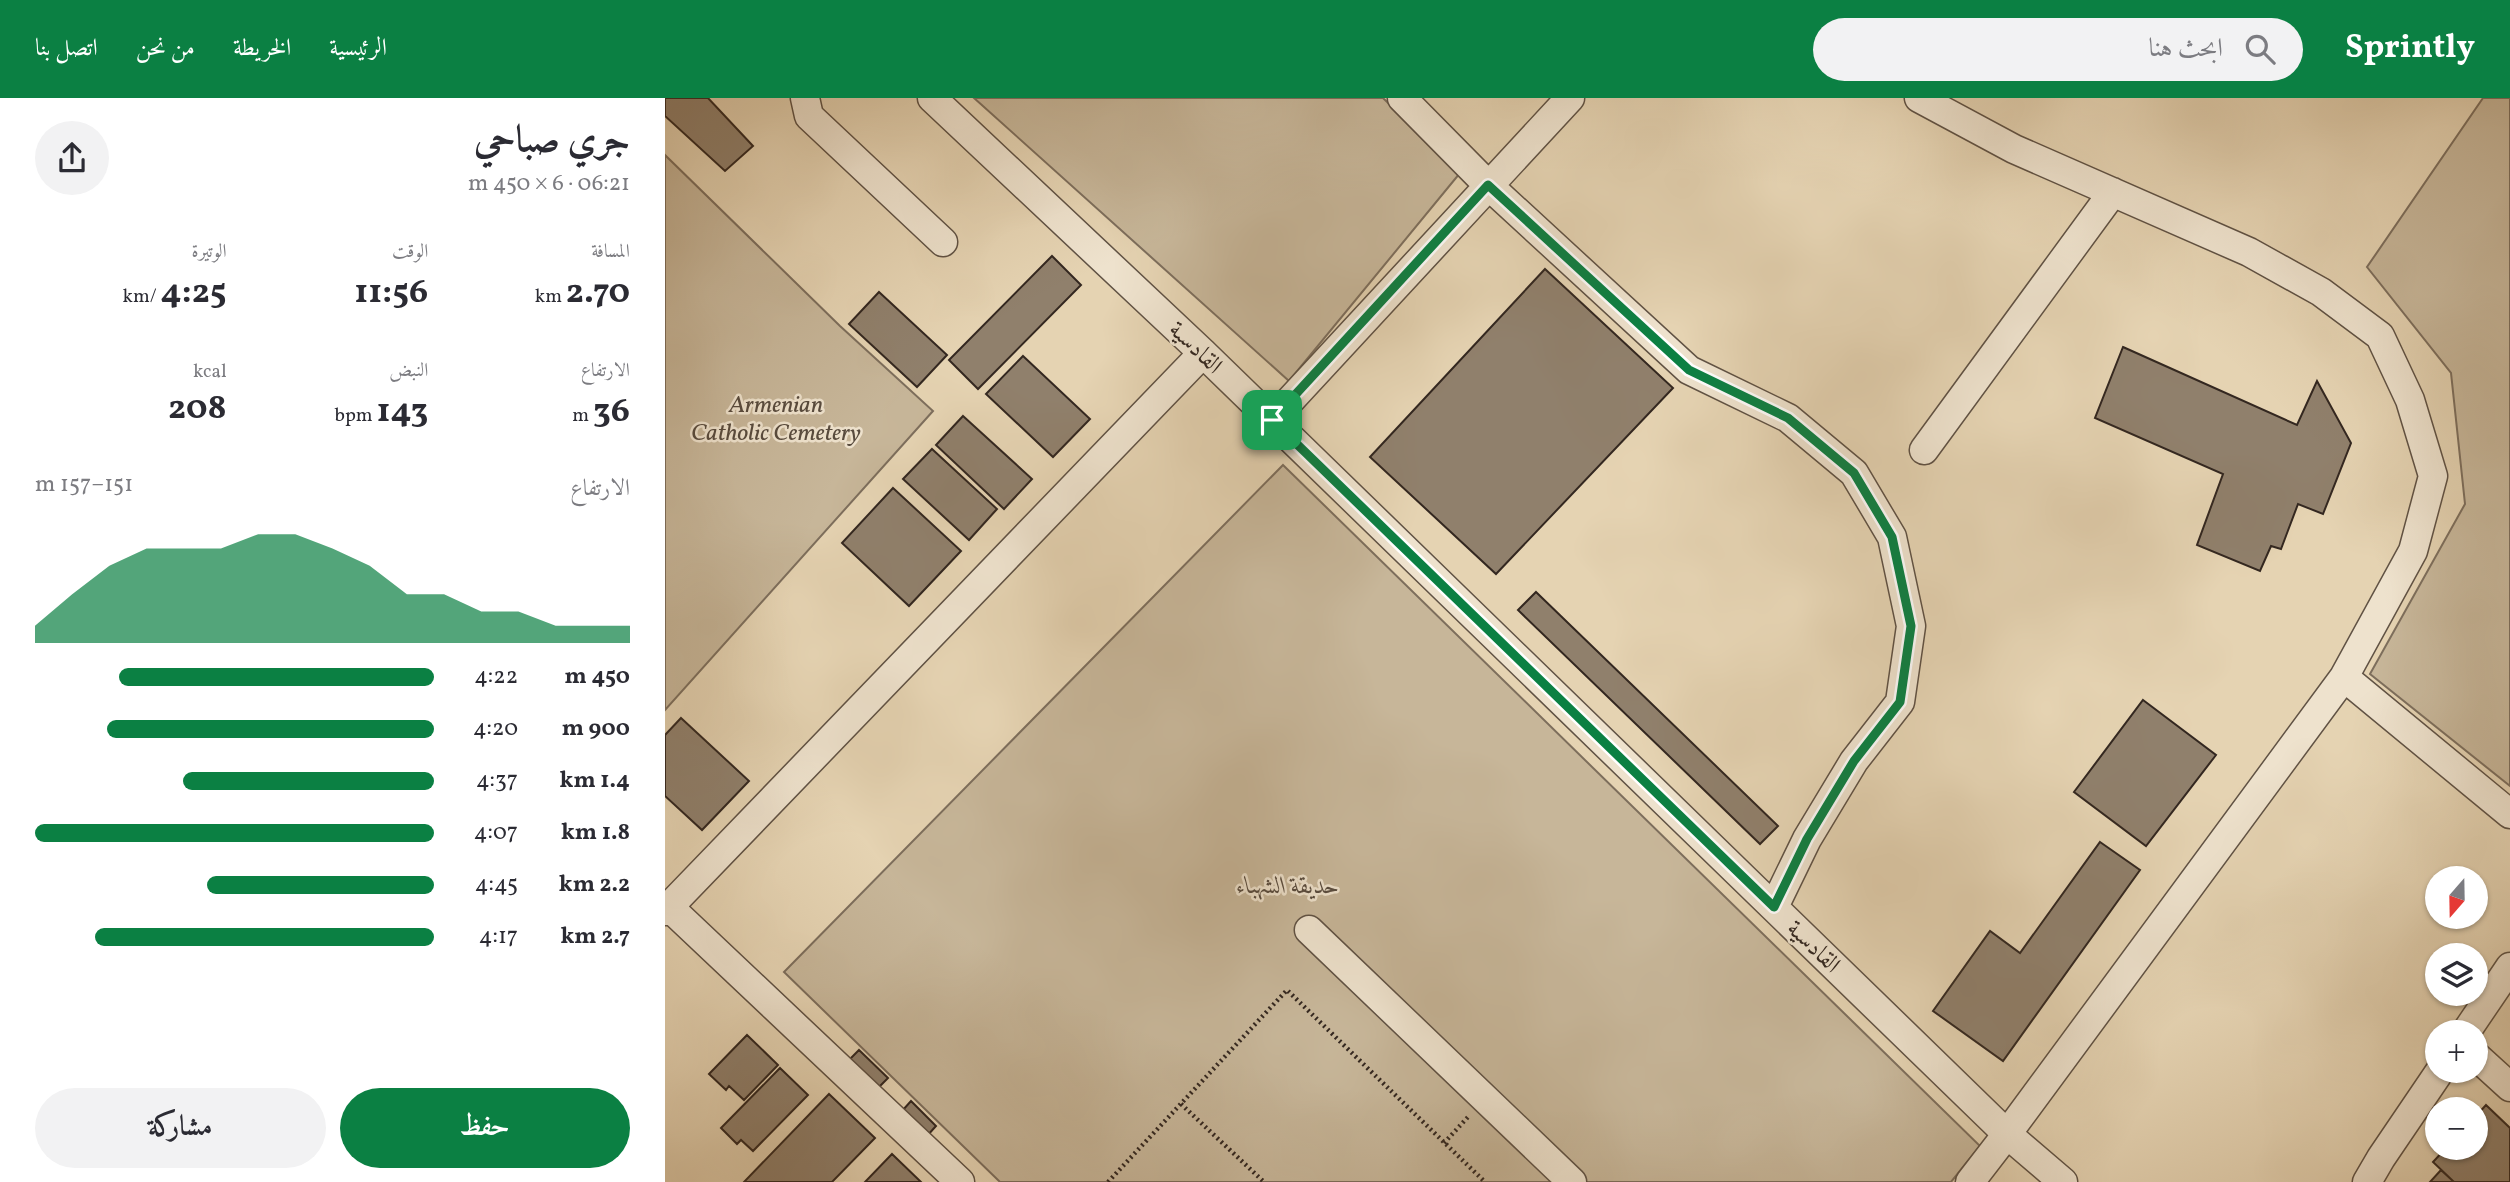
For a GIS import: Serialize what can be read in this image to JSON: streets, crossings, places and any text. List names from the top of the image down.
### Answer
{
  "streets": {
    "street": ["القادسية"]
  },
  "parks": ["Armenian Catholic Cemetery", "حديقة الشهباء"],
  "north": "bottom",
  "page": {
    "header": "Sprintly",
    "search": "ابحث هنا",
    "nav": [
      "الرئيسية",
      "الخريطة",
      "من نحن",
      "اتصل بنا"
    ],
    "heading": ["جري صباحي", "06:21 · 6 × 450 m"],
    "stats": [
      ["المسافة", "2.70 km"],
      ["الوقت", "11:56"],
      ["الوتيرة", "4:25 /km"],
      ["الارتفاع", "36 m"],
      ["النبض", "143 bpm"],
      ["kcal", "208"]
    ],
    "chart": ["الارتفاع", "151–157 m"],
    "list": [
      {
        "name": "450 m",
        "note": "4:22"
      },
      {
        "name": "900 m",
        "note": "4:20"
      },
      {
        "name": "1.4 km",
        "note": "4:37"
      },
      {
        "name": "1.8 km",
        "note": "4:07"
      },
      {
        "name": "2.2 km",
        "note": "4:45"
      },
      {
        "name": "2.7 km",
        "note": "4:17"
      }
    ],
    "map_buttons": ["+", "−"],
    "buttons": ["حفظ", "مشاركة"]
  }
}
